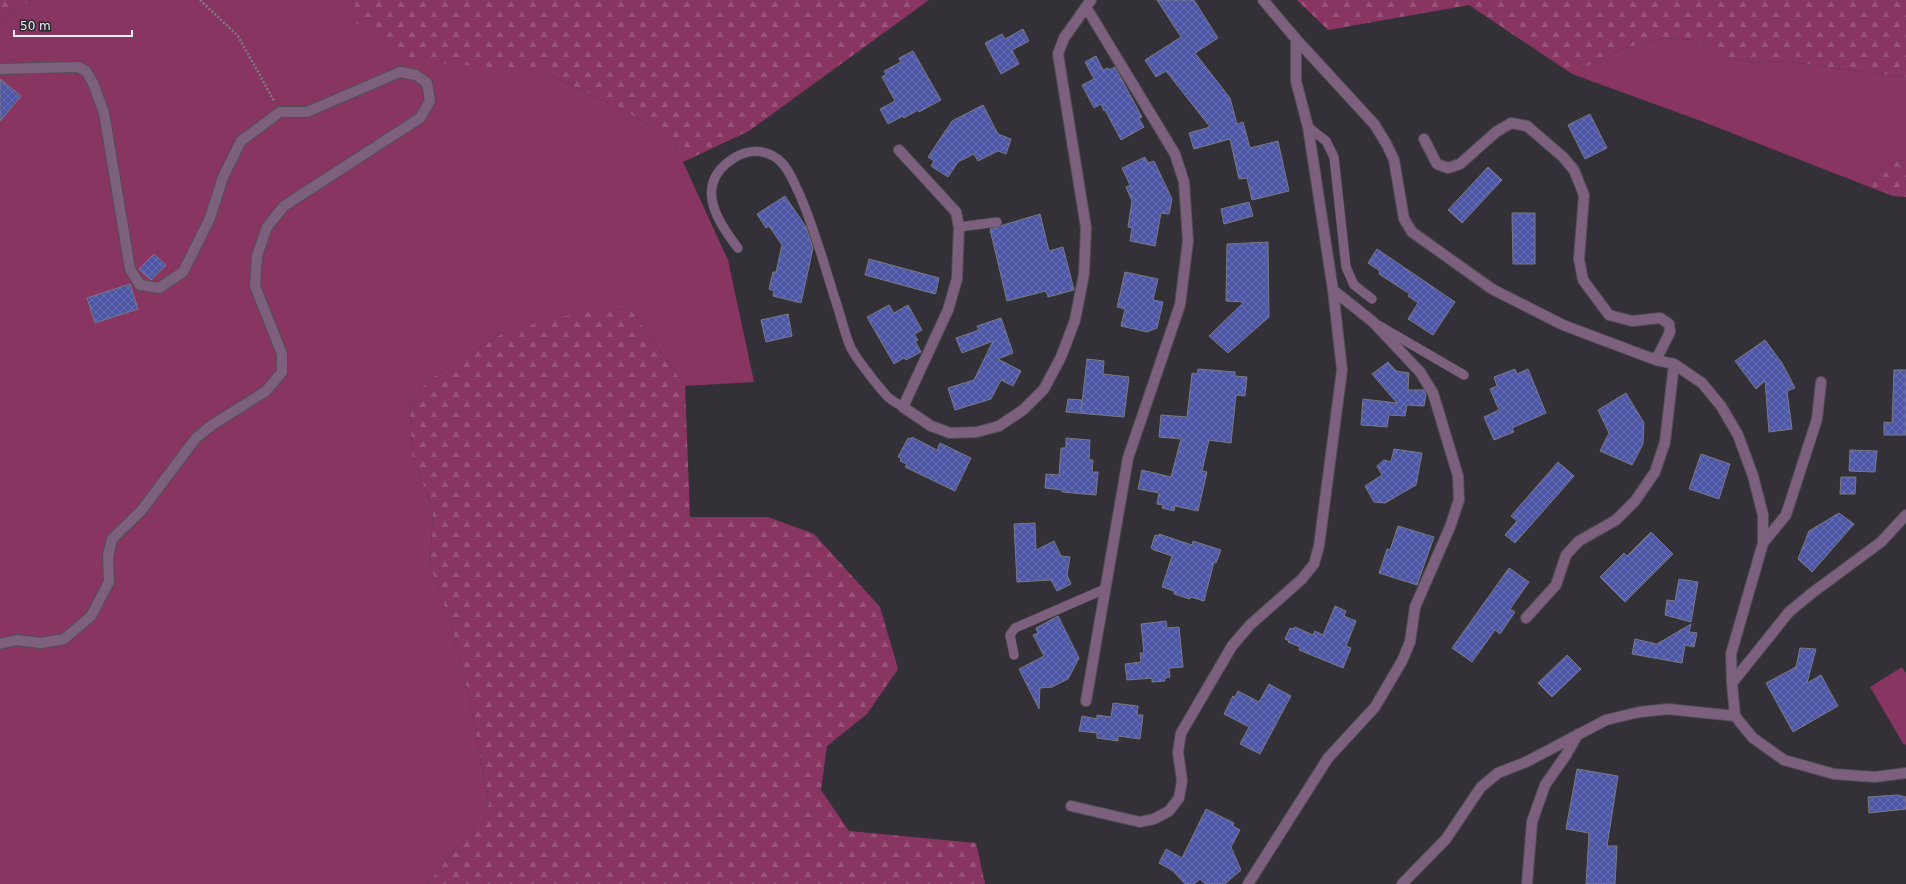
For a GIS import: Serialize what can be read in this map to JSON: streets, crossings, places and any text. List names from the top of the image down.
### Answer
{
  "scale_bar": "50 m"
}
